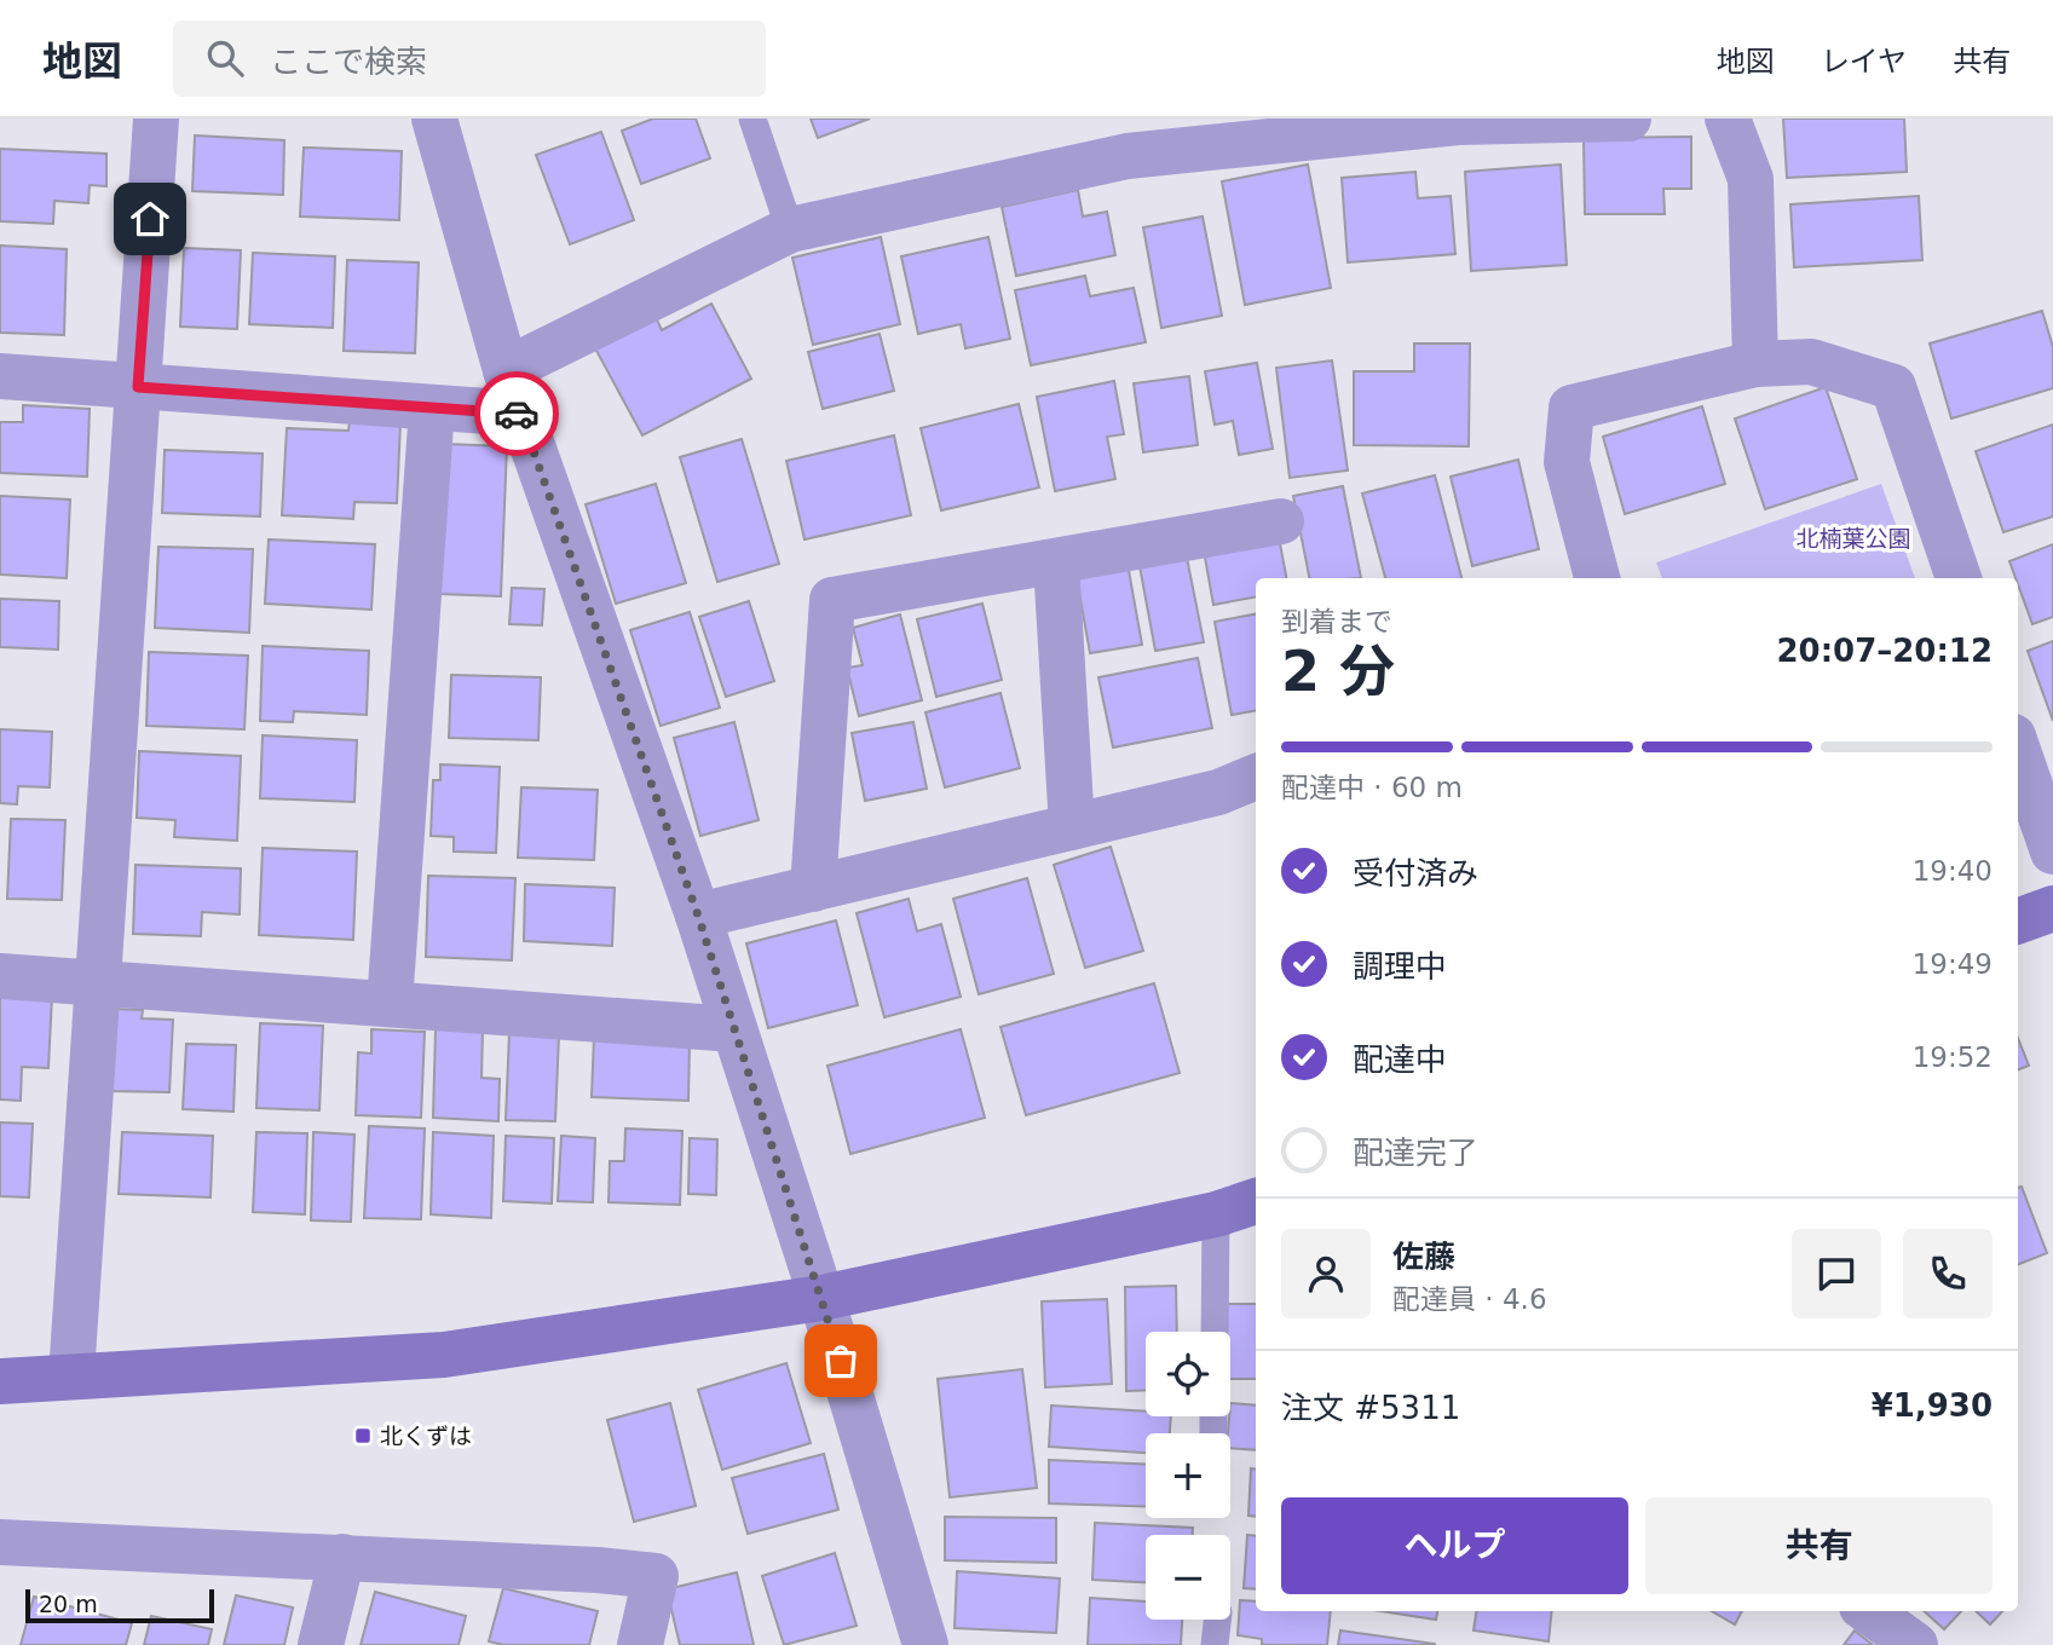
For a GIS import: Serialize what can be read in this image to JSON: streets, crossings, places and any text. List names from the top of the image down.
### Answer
{
  "parks": ["北楠葉公園"],
  "places": {
    "transit": ["北くずは"]
  },
  "scale_bar": "20 m",
  "page": {
    "header": "地図",
    "search": "ここで検索",
    "nav": ["地図", "レイヤ", "共有"],
    "heading": ["2 分", "到着まで", "20:07–20:12"],
    "panel": [
      "佐藤",
      "配達員 · 4.6",
      "注文 #5311",
      "¥1,930"
    ],
    "bar": "配達中 · 60 m",
    "list": [
      ["受付済み", "19:40"],
      ["調理中", "19:49"],
      ["配達中", "19:52"],
      "配達完了"
    ],
    "map_buttons": ["+", "−"],
    "buttons": ["ヘルプ", "共有"],
    "scale": "20 m"
  }
}
